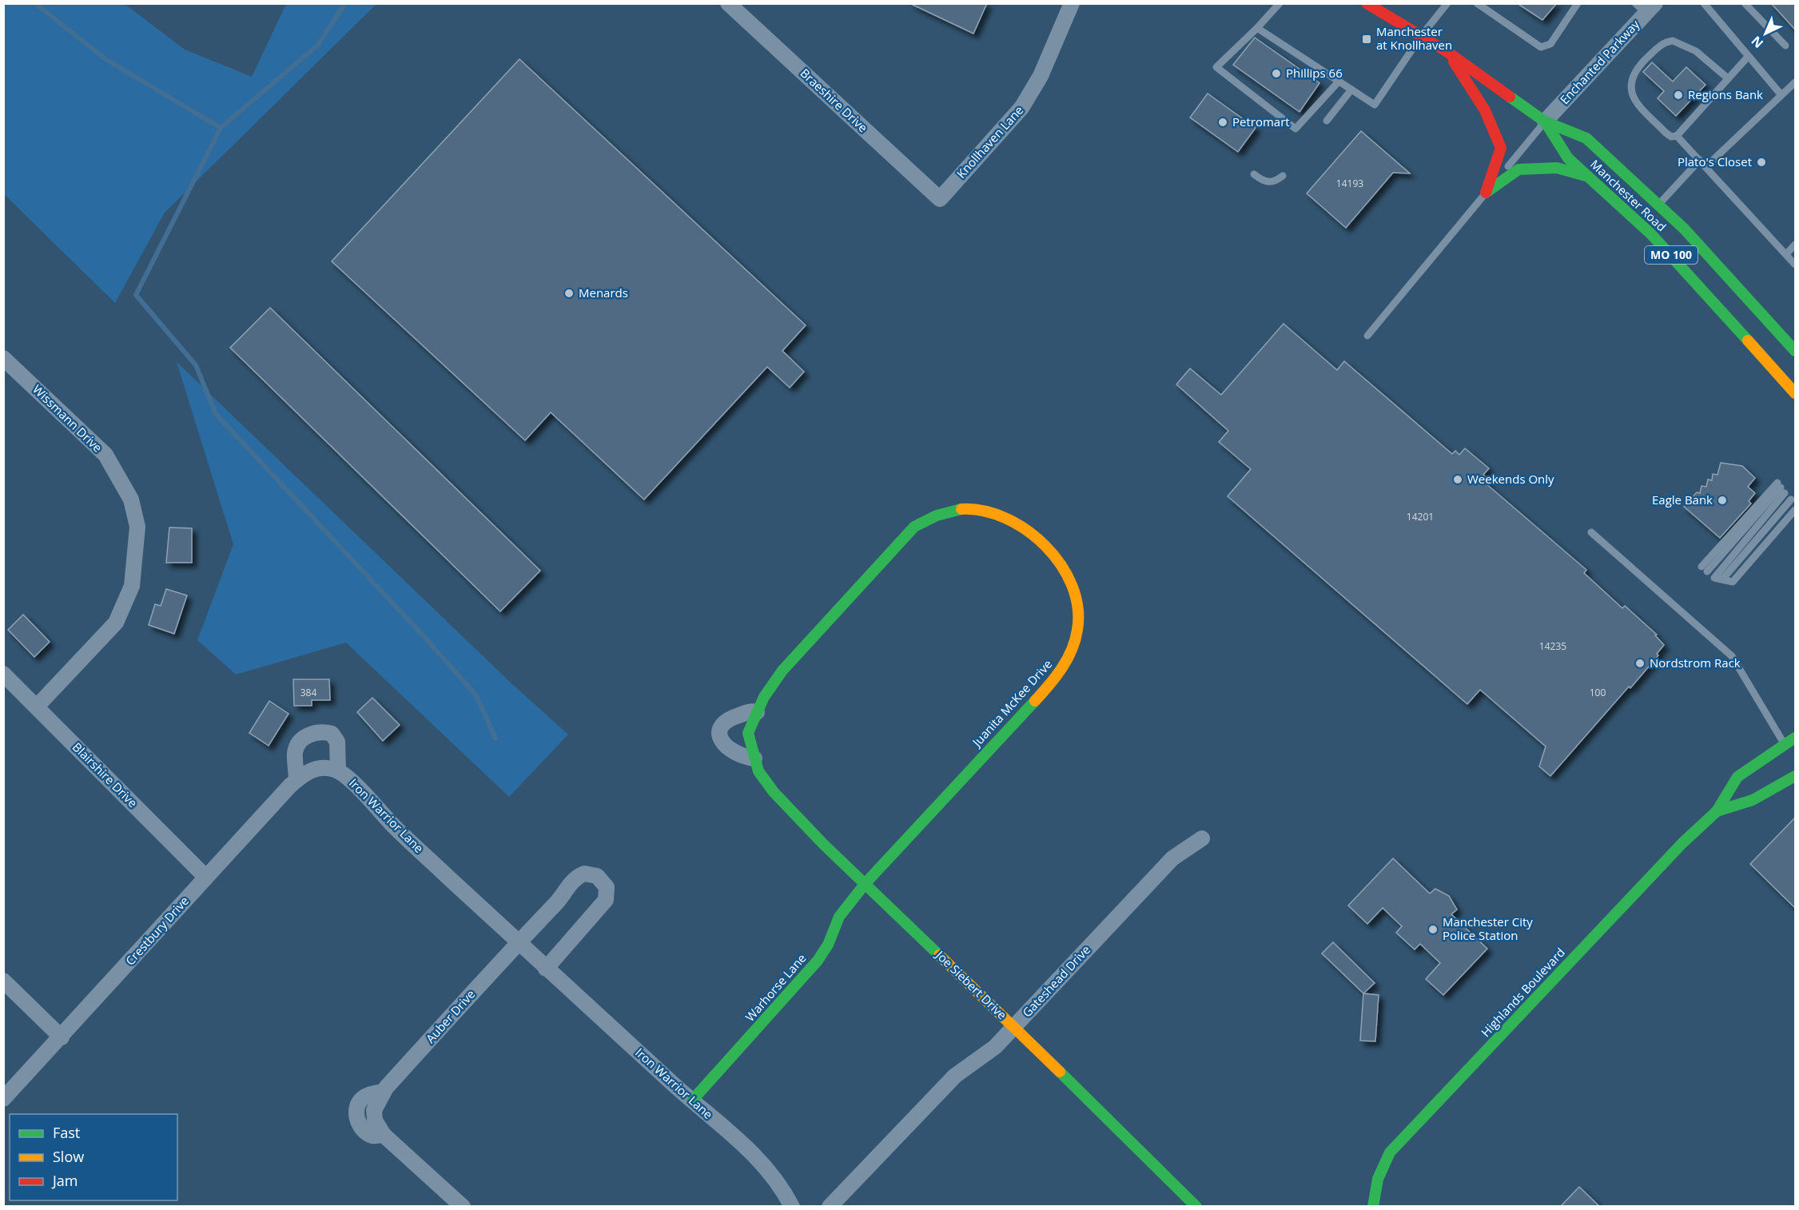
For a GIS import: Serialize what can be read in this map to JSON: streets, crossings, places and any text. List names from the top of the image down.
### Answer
{
  "streets": {
    "street": [
      "Enchanted Parkway",
      "Braeshire Drive",
      "Knollhaven Lane",
      "Manchester Road",
      "MO 100",
      "Wissmann Drive",
      "Juanita McKee Drive",
      "Blairshire Drive",
      "Iron Warrior Lane",
      "Crestbury Drive",
      "Gateshead Drive",
      "Joe Siebert Drive",
      "Warhorse Lane",
      "Highlands Boulevard",
      "Auber Drive"
    ]
  },
  "crossings": [
    ["Enchanted Parkway", "Manchester Road"],
    ["Braeshire Drive", "Knollhaven Lane"],
    ["Wissmann Drive", "Blairshire Drive"],
    ["Juanita McKee Drive", "Joe Siebert Drive"],
    ["Juanita McKee Drive", "Warhorse Lane"],
    ["Blairshire Drive", "Crestbury Drive"],
    ["Iron Warrior Lane", "Crestbury Drive"],
    ["Iron Warrior Lane", "Warhorse Lane"],
    ["Iron Warrior Lane", "Auber Drive"],
    ["Gateshead Drive", "Joe Siebert Drive"],
    ["Joe Siebert Drive", "Warhorse Lane"]
  ],
  "places": {
    "transit": ["Manchester at Knollhaven"],
    "other": [
      "Phillips 66",
      "Regions Bank",
      "Petromart",
      "Plato's Closet",
      "Menards",
      "Weekends Only",
      "Eagle Bank",
      "Nordstrom Rack",
      "Manchester City Police Station"
    ]
  },
  "house_numbers": [
    "14193",
    "14201",
    "14235",
    "384",
    "100"
  ],
  "legend": ["Fast", "Slow", "Jam"],
  "north": "bottom left"
}
